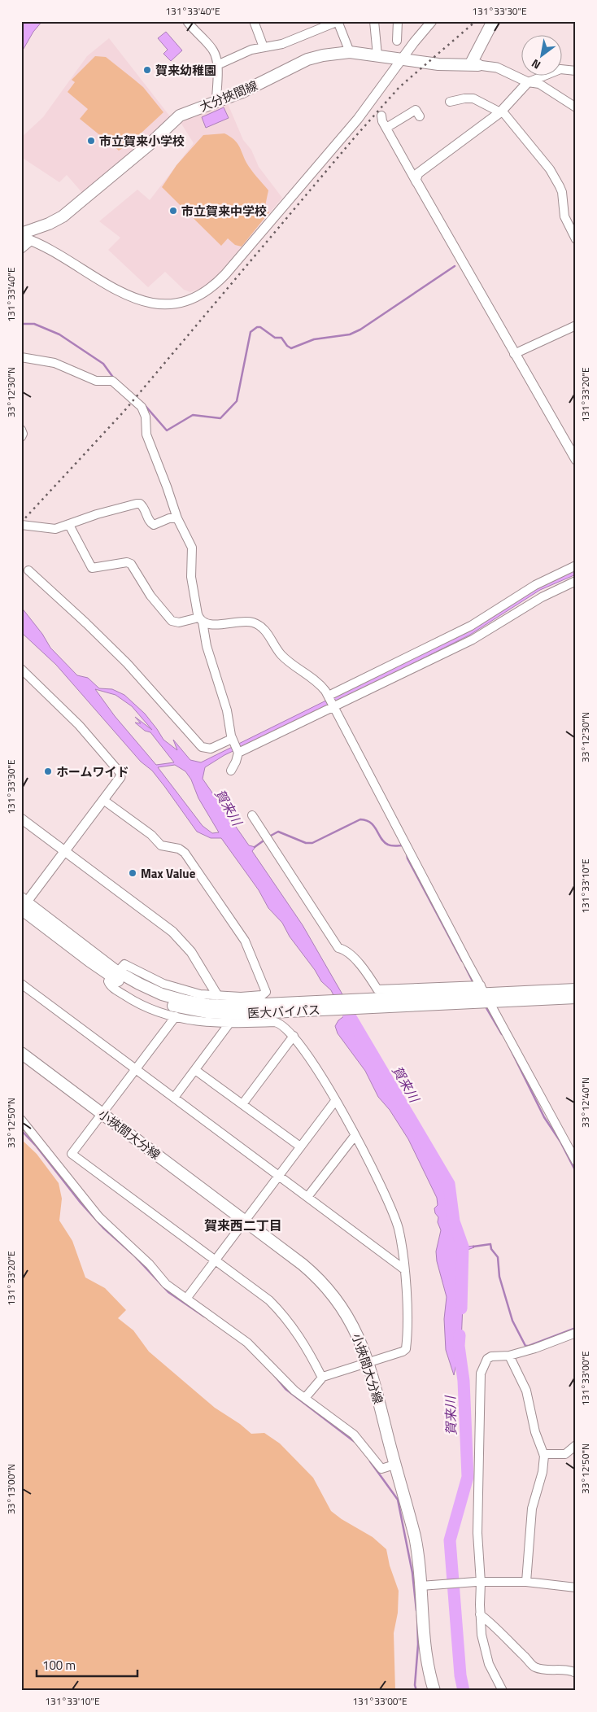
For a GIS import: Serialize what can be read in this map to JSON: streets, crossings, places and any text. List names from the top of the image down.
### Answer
{
  "streets": {
    "main road": ["大分挾間線", "医大バイパス", "小挾間大分線"]
  },
  "districts": ["賀来西二丁目"],
  "water": ["賀来川"],
  "places": [
    "賀来幼稚園",
    "市立賀来小学校",
    "市立賀来中学校",
    "ホームワイド",
    "Max Value"
  ],
  "scale_bar": "100 m",
  "north": "bottom left",
  "coordinates": [
    "131°33'40\"E",
    "131°33'30\"E",
    "33°12'30\"N",
    "131°33'20\"E",
    "131°33'10\"E",
    "33°12'40\"N",
    "33°12'50\"N",
    "131°33'00\"E",
    "33°13'00\"N"
  ]
}
